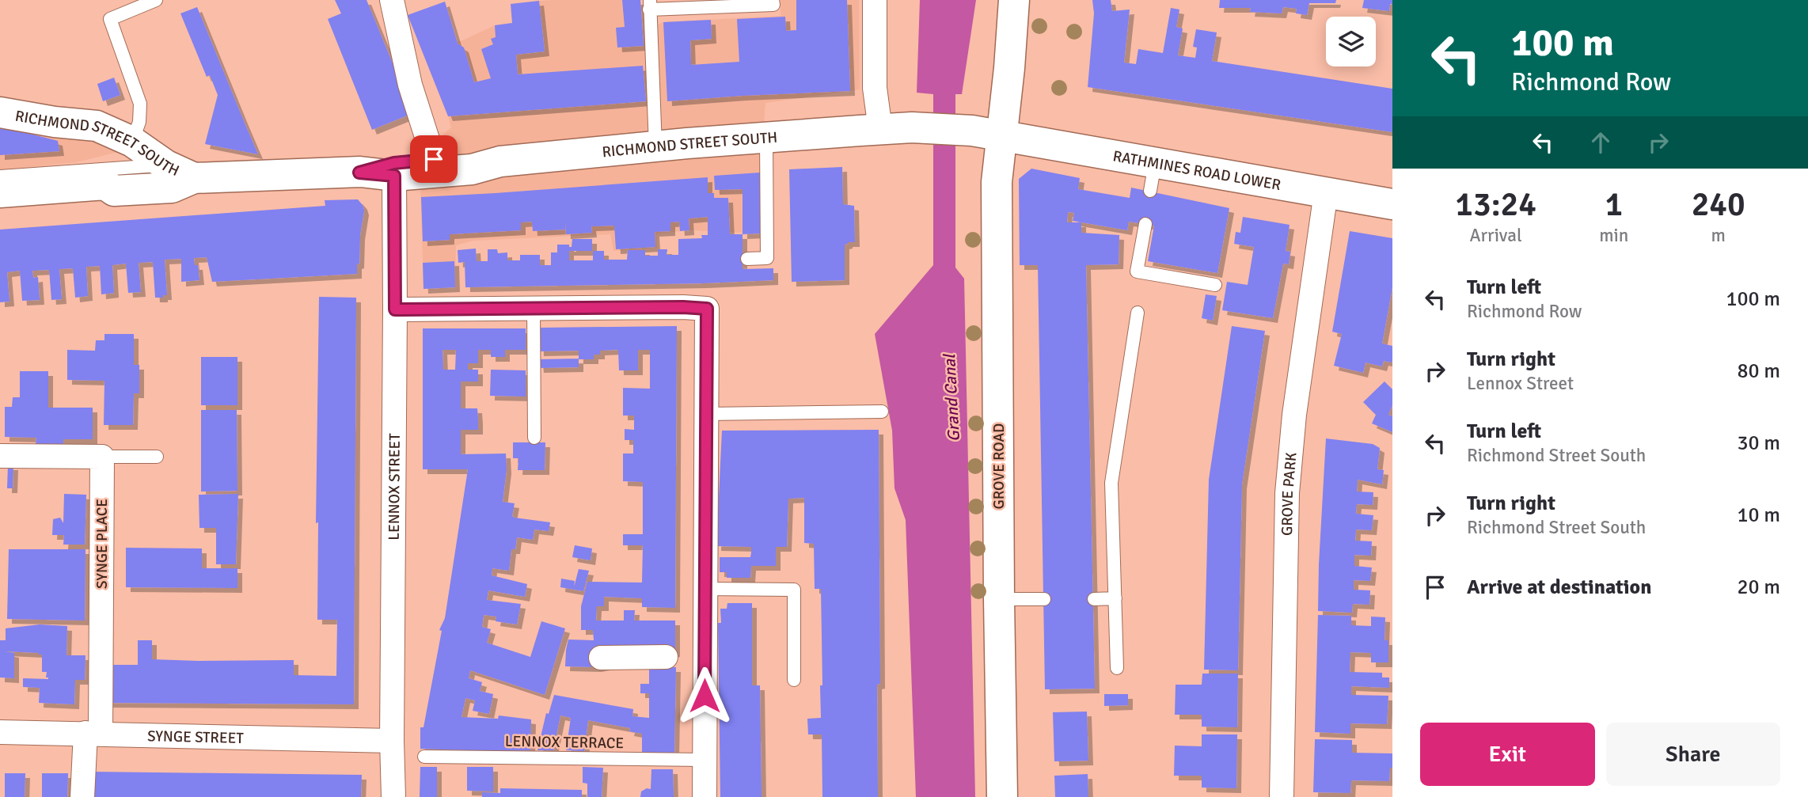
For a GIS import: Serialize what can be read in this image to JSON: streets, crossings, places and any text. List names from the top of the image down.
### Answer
{
  "streets": {
    "main road": ["RICHMOND STREET SOUTH", "RATHMINES ROAD LOWER", "GROVE ROAD"],
    "street": [
      "LENNOX STREET",
      "GROVE PARK",
      "SYNGE PLACE",
      "SYNGE STREET"
    ],
    "lane": ["LENNOX TERRACE"]
  },
  "crossings": [
    ["RICHMOND STREET SOUTH", "RATHMINES ROAD LOWER"],
    ["RICHMOND STREET SOUTH", "LENNOX STREET"],
    ["RATHMINES ROAD LOWER", "GROVE ROAD"],
    ["RATHMINES ROAD LOWER", "GROVE PARK"],
    ["LENNOX STREET", "SYNGE STREET"],
    ["SYNGE PLACE", "SYNGE STREET"]
  ],
  "water": ["Grand Canal"],
  "page": {
    "turn": ["100 m", "Richmond Row"],
    "eta": [
      "13:24",
      "Arrival",
      "1",
      "min",
      "240",
      "m"
    ],
    "list": [
      {
        "name": "Turn left",
        "note": "Richmond Row",
        "value": "100 m"
      },
      {
        "name": "Turn right",
        "note": "Lennox Street",
        "value": "80 m"
      },
      {
        "name": "Turn left",
        "note": "Richmond Street South",
        "value": "30 m"
      },
      {
        "name": "Turn right",
        "note": "Richmond Street South",
        "value": "10 m"
      },
      {
        "name": "Arrive at destination",
        "value": "20 m"
      }
    ],
    "buttons": ["Exit", "Share"]
  }
}
